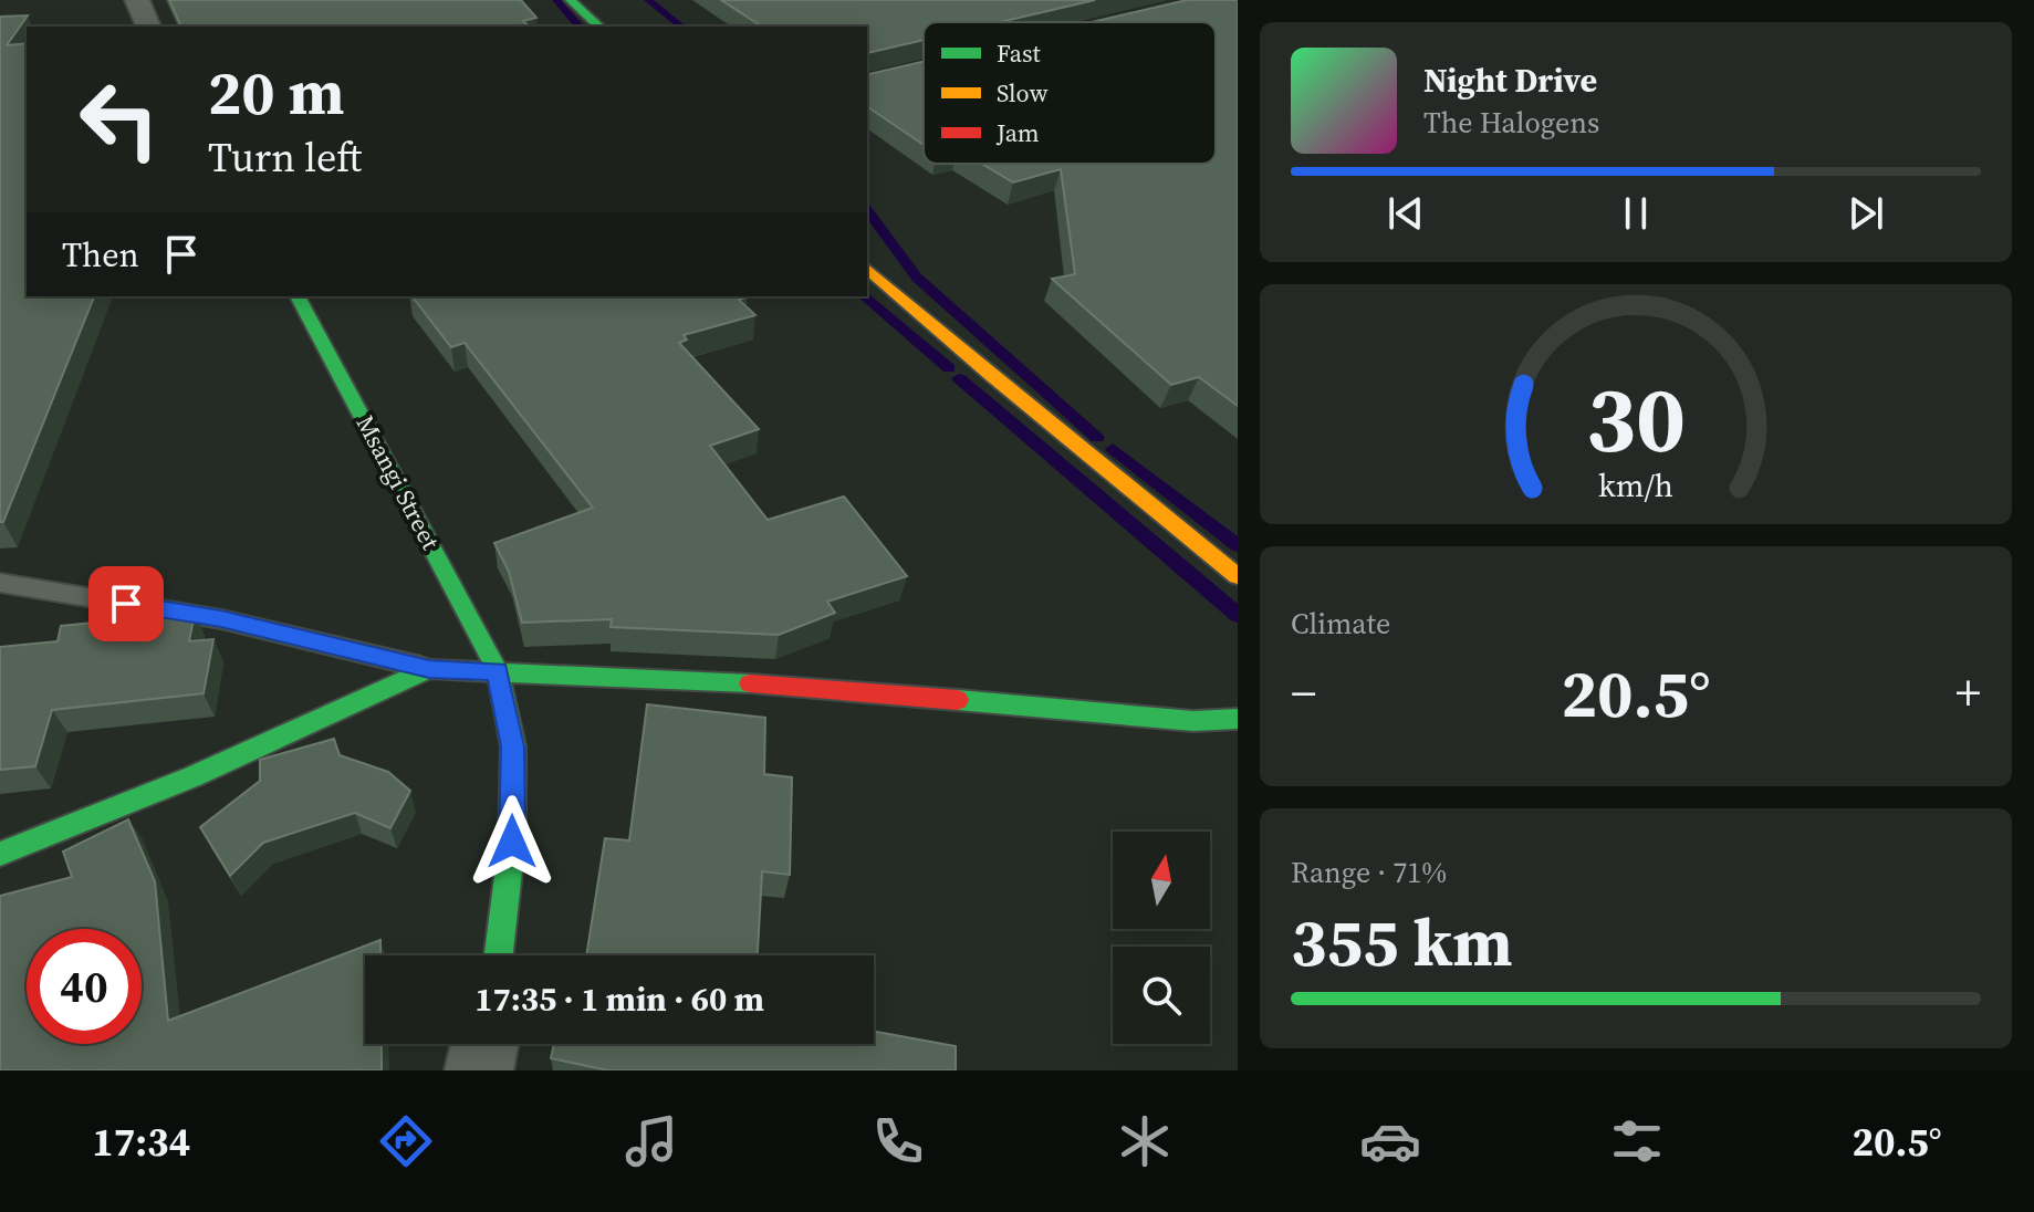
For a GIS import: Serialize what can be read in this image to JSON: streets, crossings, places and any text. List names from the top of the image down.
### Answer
{
  "streets": {
    "street": ["Msangi Street"]
  },
  "legend": ["Fast", "Slow", "Jam"],
  "north": "top",
  "page": {
    "turn": ["20 m", "Turn left"],
    "song": ["Night Drive", "The Halogens"],
    "then": "Then",
    "tile": [
      "Climate",
      ["Range · 71%", "355 km"]
    ],
    "heat": ["−", "20.5°", "+"],
    "limit": "40",
    "trip": "17:35 · 1 min · 60 m",
    "tabs": ["17:34", "20.5°"],
    "gauge": ["30", "km/h"]
  }
}
